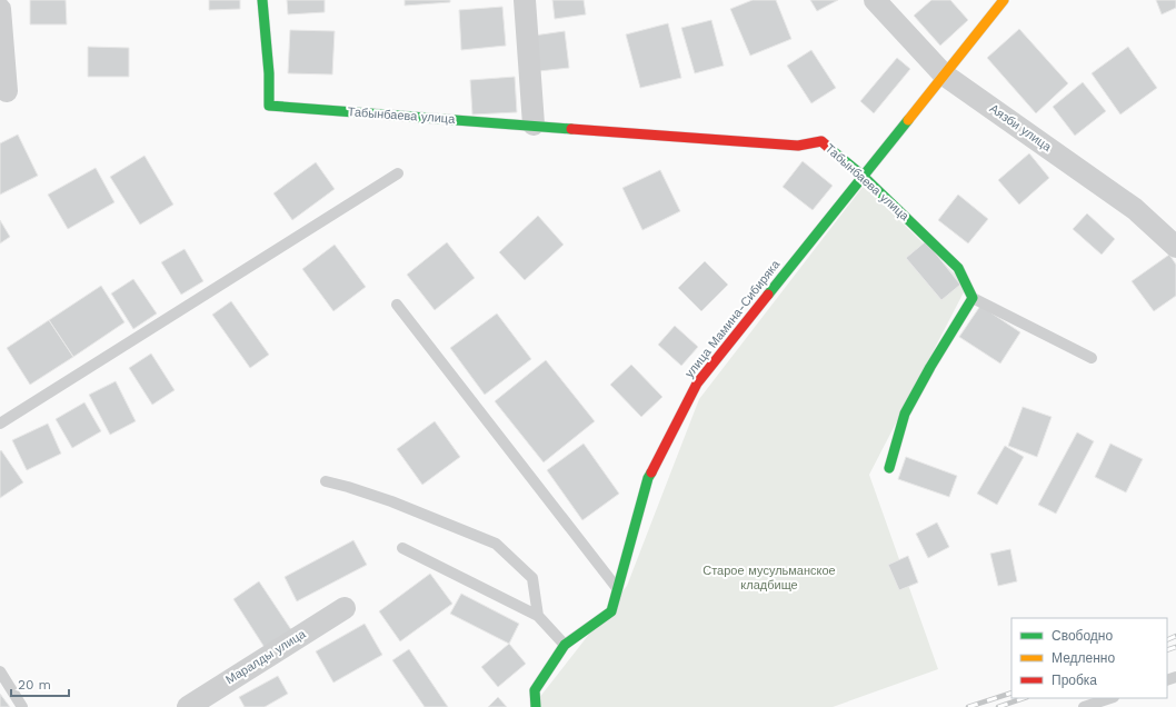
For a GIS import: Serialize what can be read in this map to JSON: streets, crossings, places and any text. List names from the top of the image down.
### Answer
{
  "streets": {
    "street": [
      "Табынбаева улица",
      "Аязби улица",
      "улица Мамина-Сибиряка",
      "Маралды улица"
    ]
  },
  "crossings": [
    ["Табынбаева улица", "улица Мамина-Сибиряка"],
    ["Аязби улица", "улица Мамина-Сибиряка"]
  ],
  "parks": ["Старое мусульманское кладбище"],
  "legend": ["Свободно", "Медленно", "Пробка"],
  "scale_bar": "20 m"
}
